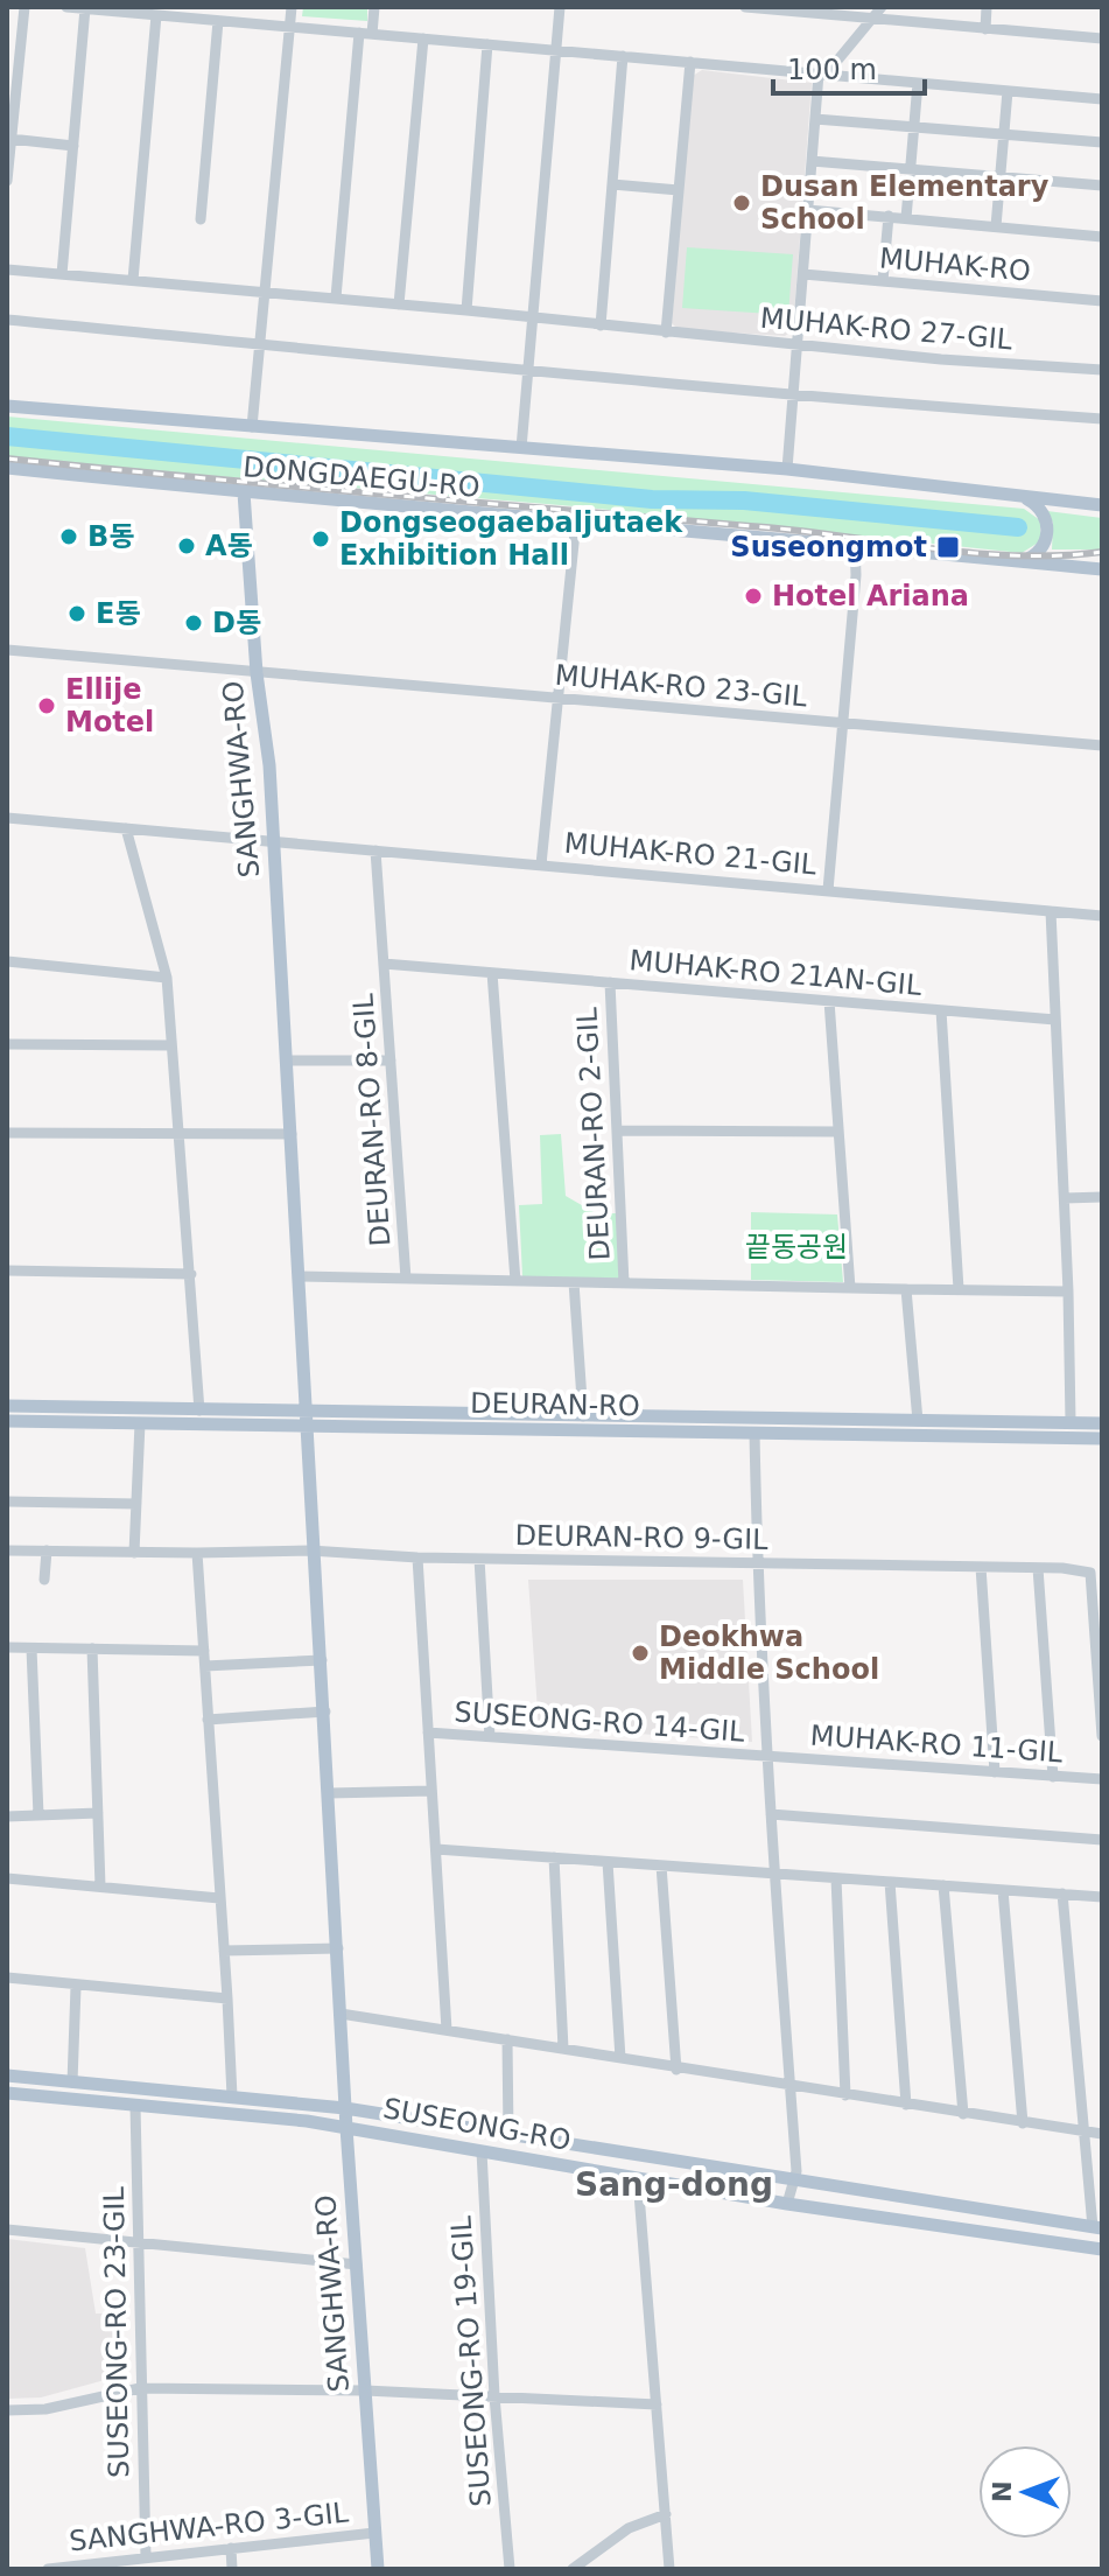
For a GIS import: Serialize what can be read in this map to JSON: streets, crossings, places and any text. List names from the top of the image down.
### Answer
{
  "streets": {
    "main road": [
      "DONGDAEGU-RO",
      "SANGHWA-RO",
      "DEURAN-RO",
      "SUSEONG-RO"
    ],
    "street": [
      "MUHAK-RO",
      "MUHAK-RO 27-GIL",
      "MUHAK-RO 23-GIL",
      "MUHAK-RO 21-GIL",
      "MUHAK-RO 21AN-GIL",
      "DEURAN-RO 8-GIL",
      "DEURAN-RO 2-GIL",
      "DEURAN-RO 9-GIL",
      "SUSEONG-RO 14-GIL",
      "MUHAK-RO 11-GIL",
      "SUSEONG-RO 23-GIL",
      "SUSEONG-RO 19-GIL",
      "SANGHWA-RO 3-GIL"
    ]
  },
  "crossings": [
    ["DONGDAEGU-RO", "SANGHWA-RO"],
    ["MUHAK-RO 23-GIL", "SANGHWA-RO"],
    ["SANGHWA-RO", "MUHAK-RO 21-GIL"],
    ["SANGHWA-RO", "DEURAN-RO"],
    ["SANGHWA-RO", "SUSEONG-RO"],
    ["SANGHWA-RO", "SANGHWA-RO 3-GIL"],
    ["MUHAK-RO 21-GIL", "DEURAN-RO 8-GIL"],
    ["MUHAK-RO 21AN-GIL", "DEURAN-RO 8-GIL"],
    ["MUHAK-RO 21AN-GIL", "DEURAN-RO 2-GIL"],
    ["DEURAN-RO 8-GIL", "DEURAN-RO 2-GIL"],
    ["DEURAN-RO", "SUSEONG-RO 14-GIL"],
    ["DEURAN-RO 9-GIL", "SUSEONG-RO 14-GIL"],
    ["DEURAN-RO 9-GIL", "MUHAK-RO 11-GIL"],
    ["SUSEONG-RO 14-GIL", "MUHAK-RO 11-GIL"],
    ["SUSEONG-RO 14-GIL", "SUSEONG-RO"],
    ["SUSEONG-RO", "SUSEONG-RO 23-GIL"],
    ["SUSEONG-RO", "SUSEONG-RO 19-GIL"],
    ["SUSEONG-RO 23-GIL", "SANGHWA-RO 3-GIL"]
  ],
  "districts": ["Sang-dong"],
  "parks": ["끝동공원"],
  "places": {
    "other": [
      "Dusan Elementary School",
      "B동",
      "Dongseogaebaljutaek Exhibition Hall",
      "A동",
      "Hotel Ariana",
      "E동",
      "D동",
      "Ellije Motel",
      "Deokhwa Middle School"
    ],
    "transit": ["Suseongmot"]
  },
  "scale_bar": "100 m",
  "north": "left"
}
